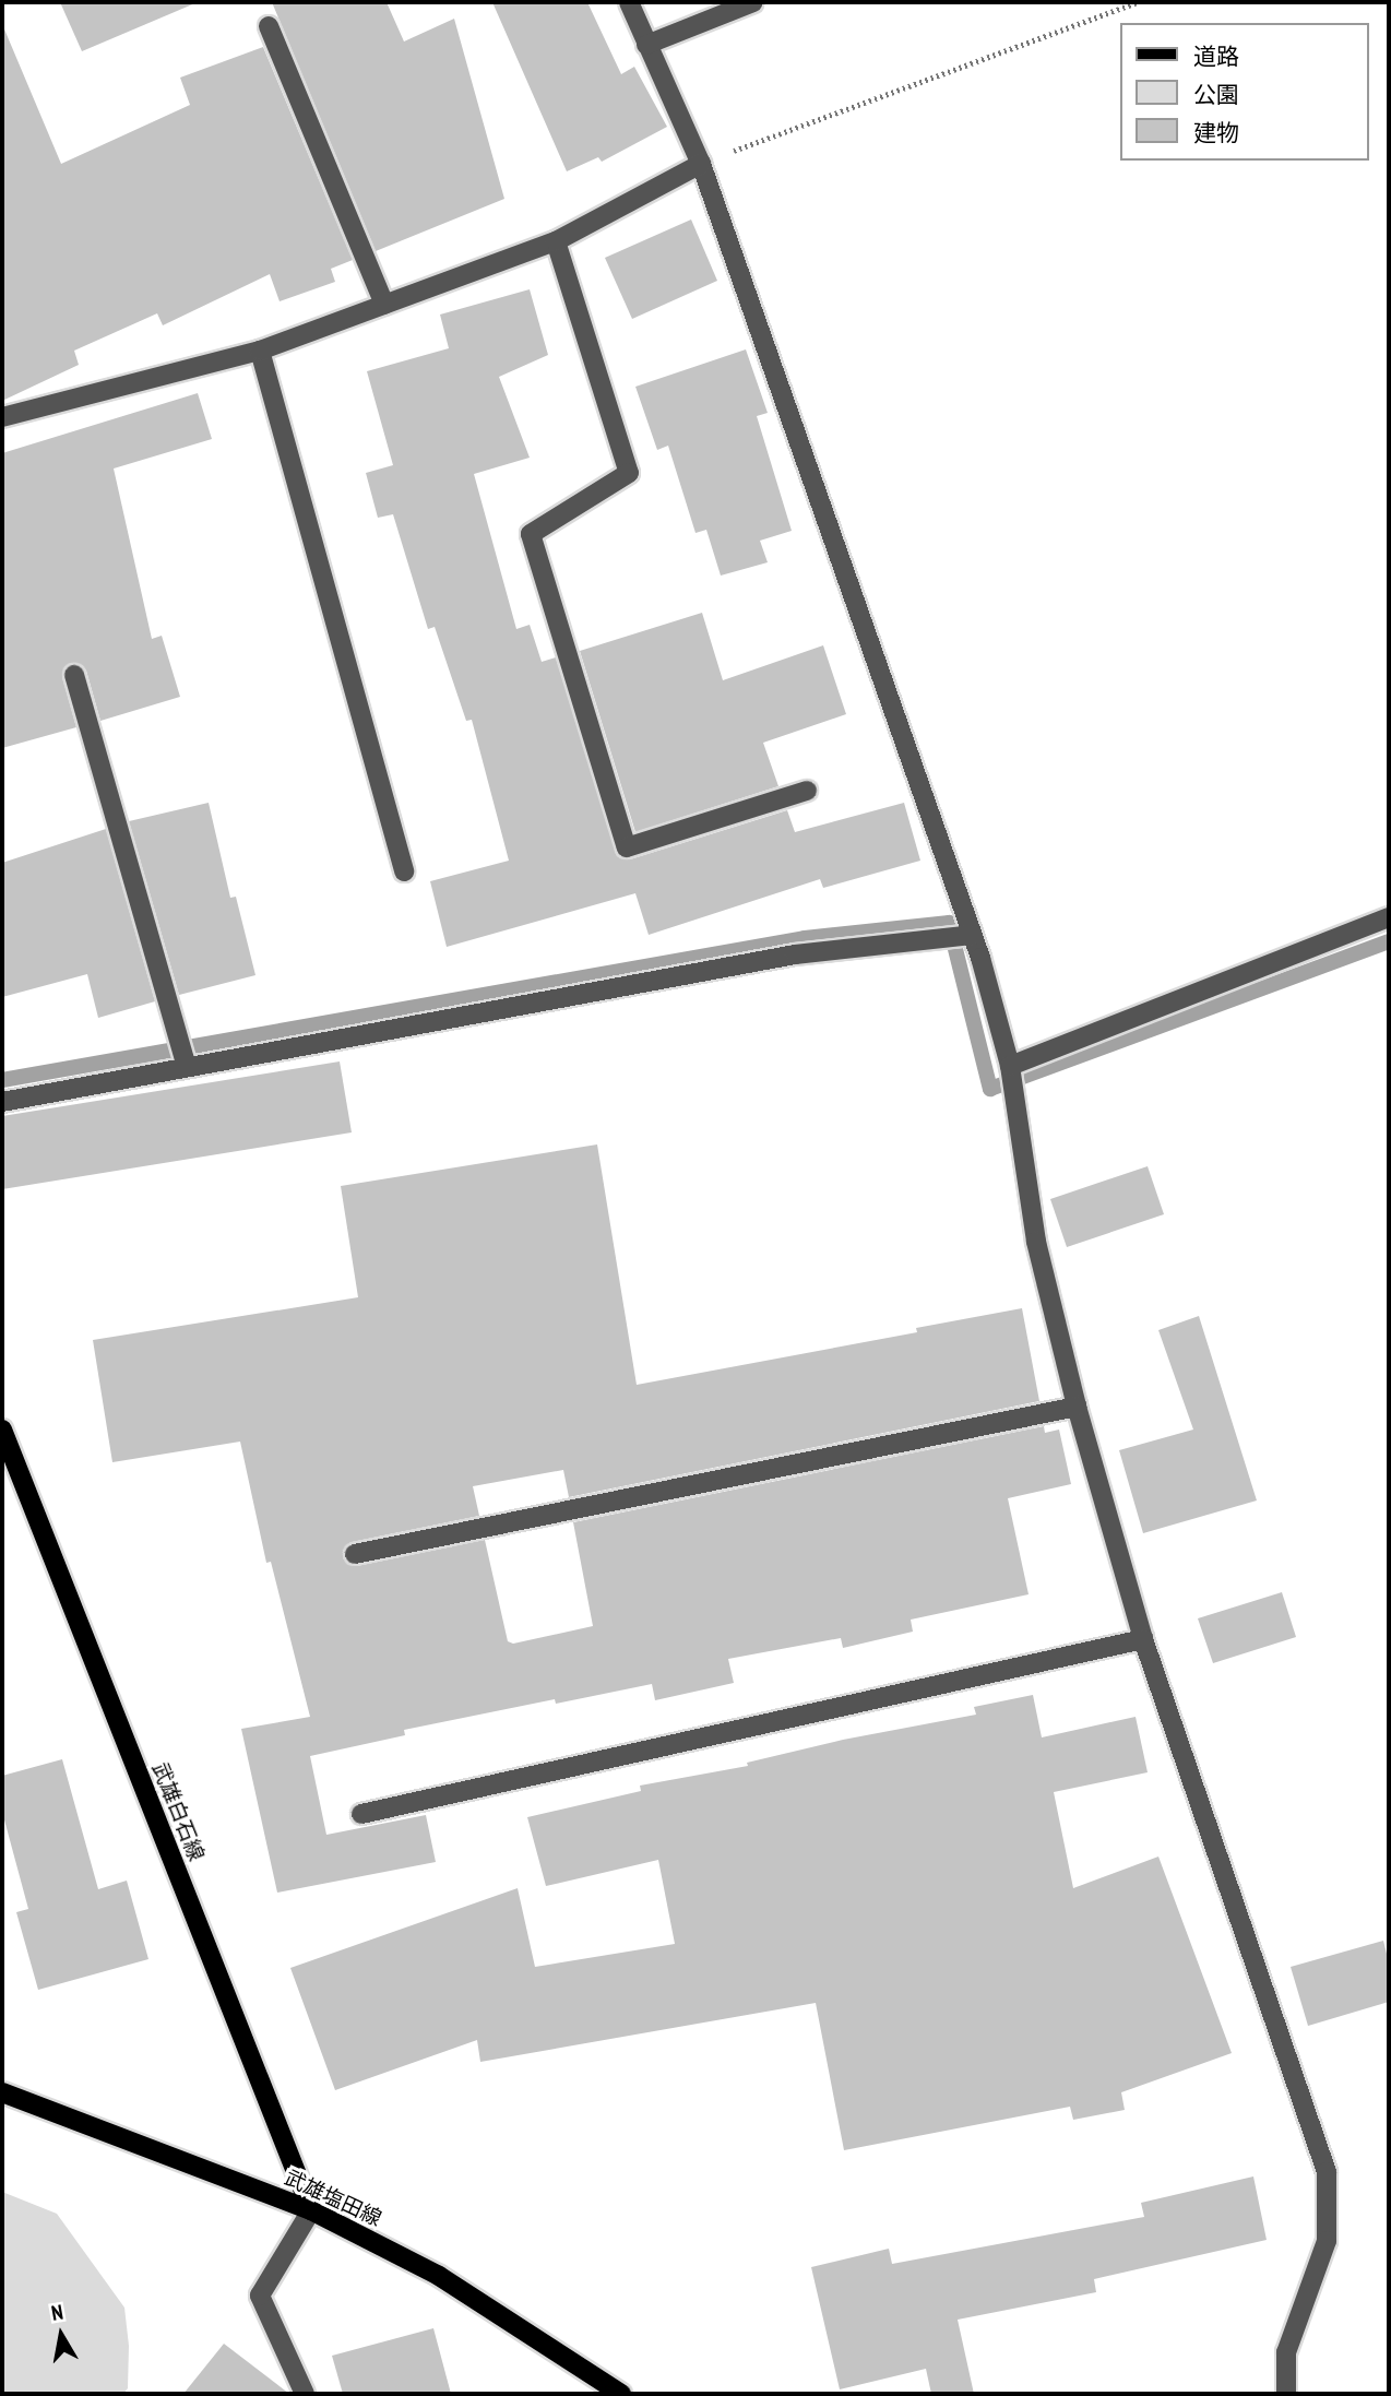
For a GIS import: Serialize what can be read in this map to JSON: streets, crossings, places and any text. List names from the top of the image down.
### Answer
{
  "streets": {
    "main road": ["武雄白石線", "武雄塩田線"]
  },
  "crossings": [
    ["武雄白石線", "武雄塩田線"]
  ],
  "legend": ["道路", "公園", "建物"],
  "north": "top"
}
